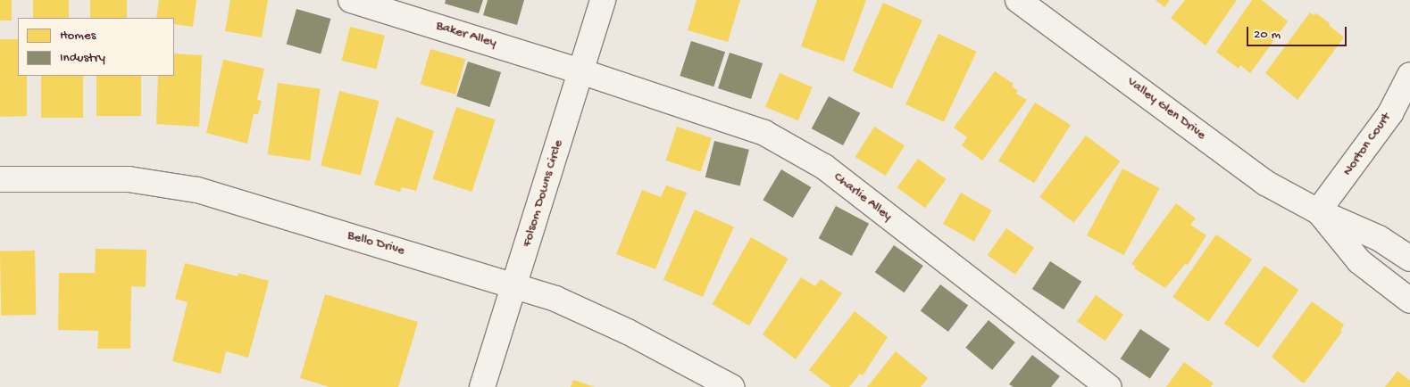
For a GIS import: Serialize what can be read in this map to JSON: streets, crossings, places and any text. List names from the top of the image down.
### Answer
{
  "streets": {
    "street": [
      "Baker Alley",
      "Valley Glen Drive",
      "Norton Court",
      "Folsom Downs Circle",
      "Charlie Alley",
      "Bello Drive"
    ]
  },
  "crossings": [
    ["Baker Alley", "Folsom Downs Circle"],
    ["Baker Alley", "Charlie Alley"],
    ["Valley Glen Drive", "Norton Court"],
    ["Folsom Downs Circle", "Charlie Alley"],
    ["Folsom Downs Circle", "Bello Drive"]
  ],
  "legend": ["Homes", "Industry"],
  "scale_bar": "20 m"
}
